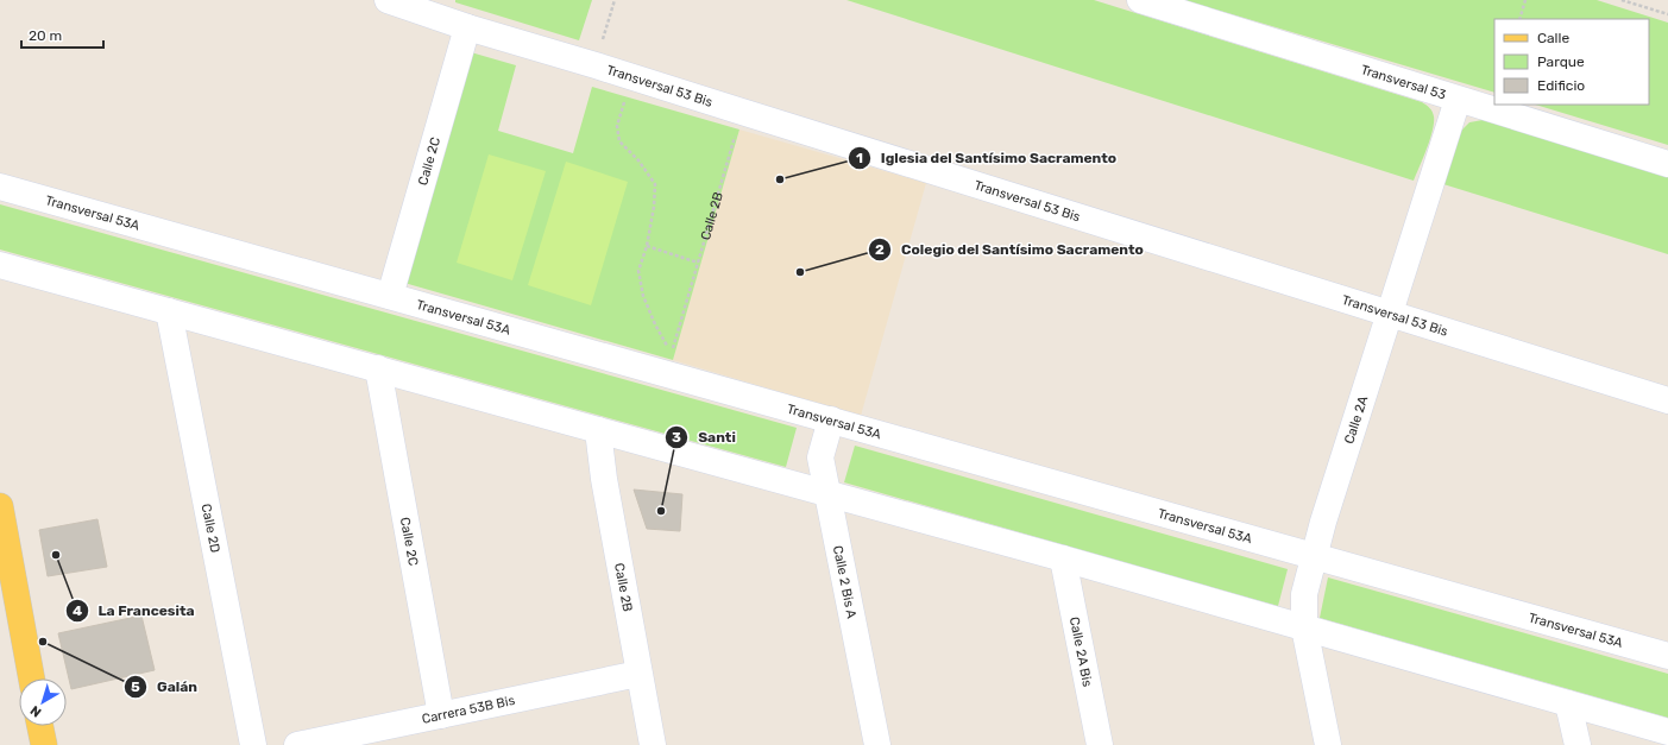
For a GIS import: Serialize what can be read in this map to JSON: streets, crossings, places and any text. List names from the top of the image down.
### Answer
{
  "streets": {
    "street": [
      "Transversal 53",
      "Transversal 53 Bis",
      "Calle 2C",
      "Transversal 53A",
      "Calle 2B",
      "Calle 2A",
      "Calle 2D",
      "Calle 2 Bis A",
      "Calle 2A Bis",
      "Carrera 53B Bis"
    ]
  },
  "crossings": [
    ["Transversal 53", "Calle 2A"],
    ["Transversal 53 Bis", "Calle 2C"],
    ["Transversal 53 Bis", "Calle 2B"],
    ["Transversal 53 Bis", "Calle 2A"],
    ["Calle 2C", "Transversal 53A"],
    ["Calle 2C", "Carrera 53B Bis"],
    ["Transversal 53A", "Calle 2A"],
    ["Transversal 53A", "Calle 2 Bis A"],
    ["Calle 2B", "Carrera 53B Bis"]
  ],
  "places": [
    "Iglesia del Santísimo Sacramento",
    "Colegio del Santísimo Sacramento",
    "Santi",
    "La Francesita",
    "Galán"
  ],
  "legend": ["Calle", "Parque", "Edificio"],
  "scale_bar": "20 m",
  "north": "bottom left"
}
